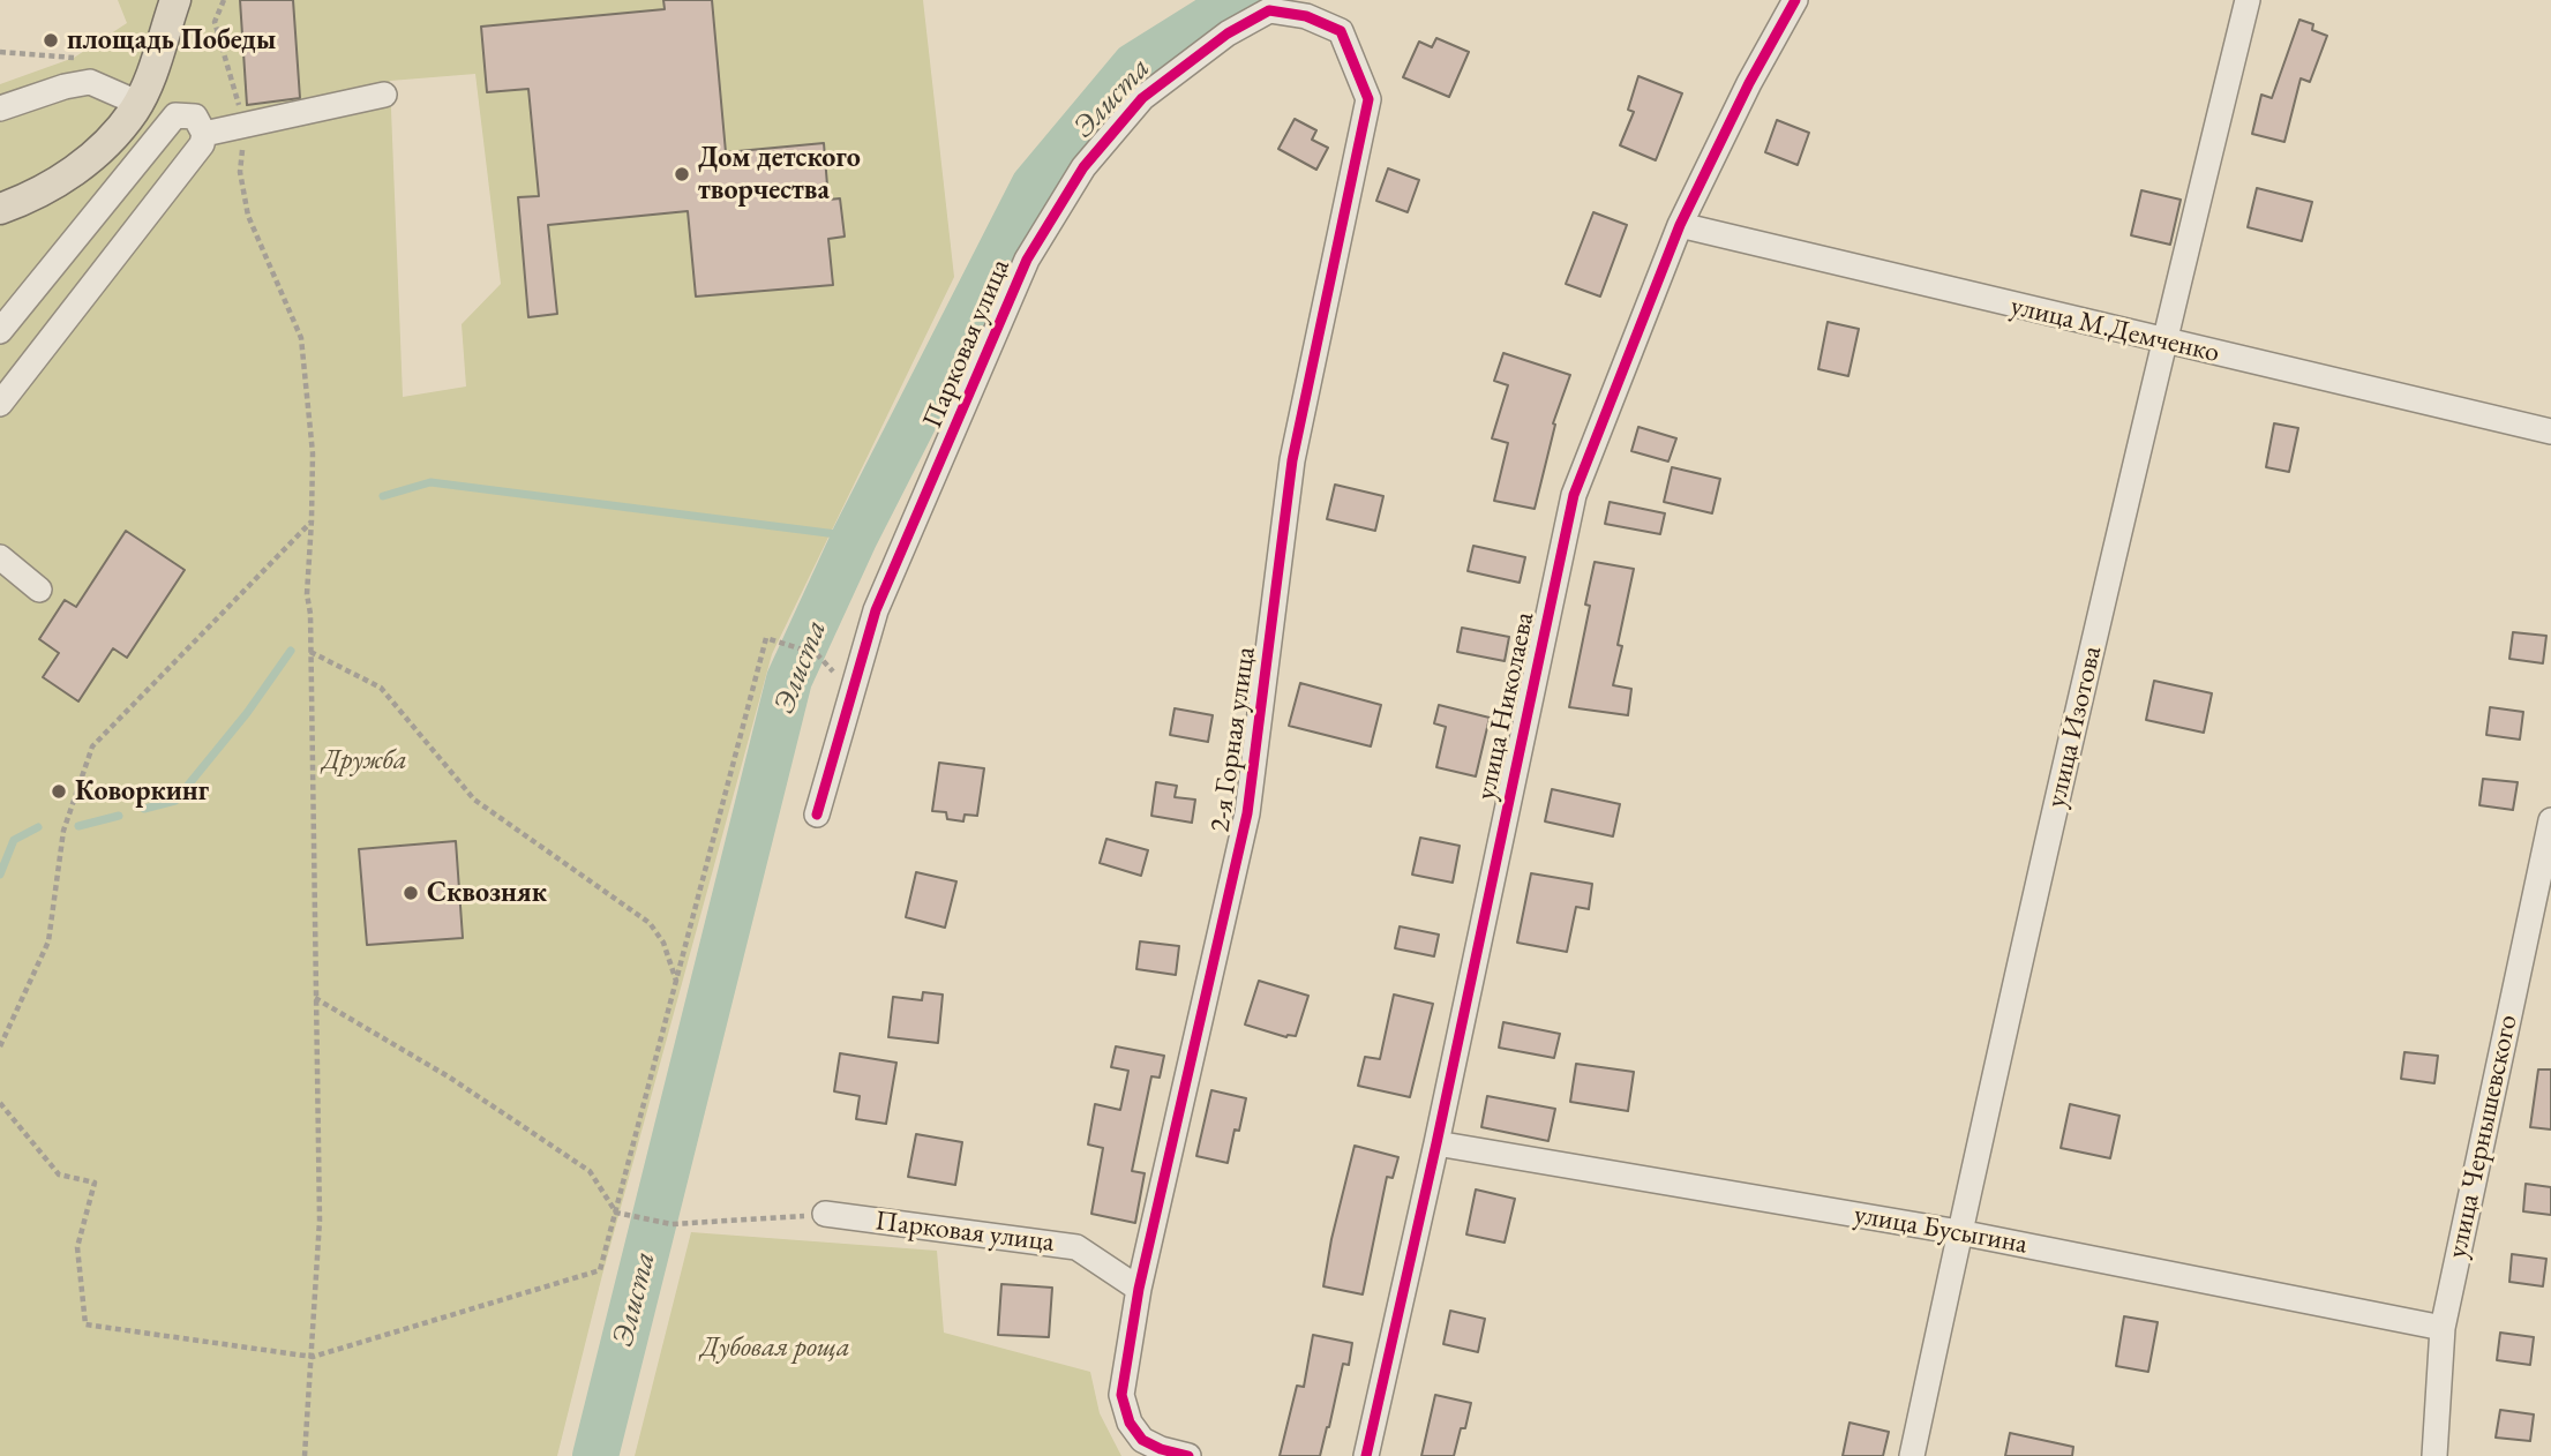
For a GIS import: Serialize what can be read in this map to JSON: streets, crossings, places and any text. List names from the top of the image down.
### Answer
{
  "streets": {
    "street": [
      "улица М.Демченко",
      "Парковая улица",
      "улица Николаева",
      "улица Изотова",
      "2-я Горная улица",
      "улица Чернышевского",
      "улица Бусыгина"
    ]
  },
  "crossings": [
    ["улица М.Демченко", "улица Николаева"],
    ["улица М.Демченко", "улица Изотова"],
    ["Парковая улица", "2-я Горная улица"],
    ["улица Николаева", "улица Бусыгина"],
    ["улица Изотова", "улица Бусыгина"],
    ["улица Чернышевского", "улица Бусыгина"]
  ],
  "water": ["Элиста"],
  "parks": ["Дружба", "Дубовая роща"],
  "places": [
    "площадь Победы",
    "Дом детского творчества",
    "Коворкинг",
    "Сквозняк"
  ]
}
